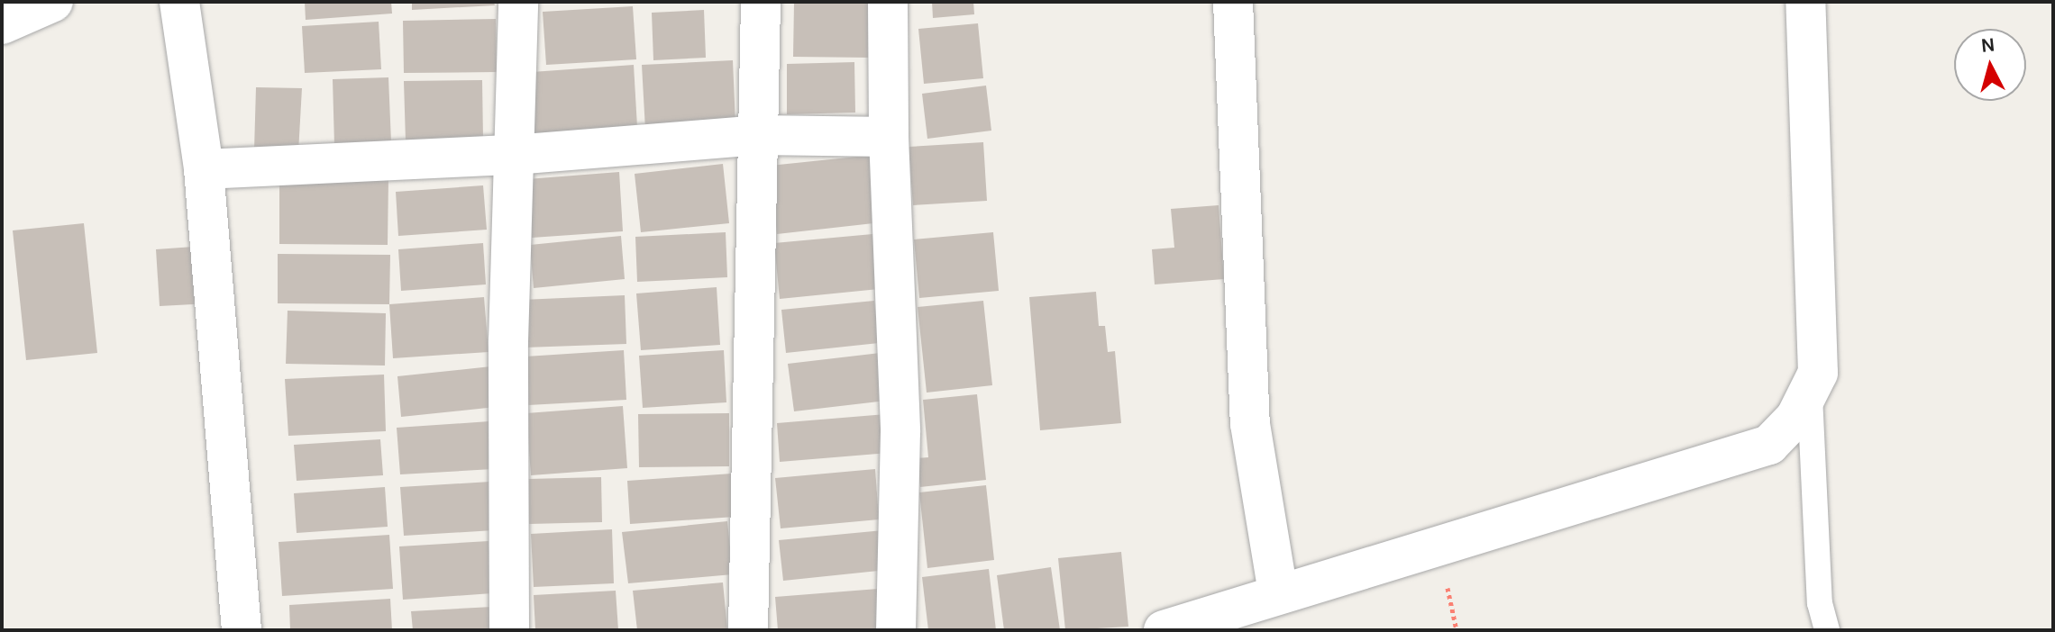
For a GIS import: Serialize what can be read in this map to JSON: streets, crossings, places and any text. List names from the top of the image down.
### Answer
{
  "north": "top"
}
